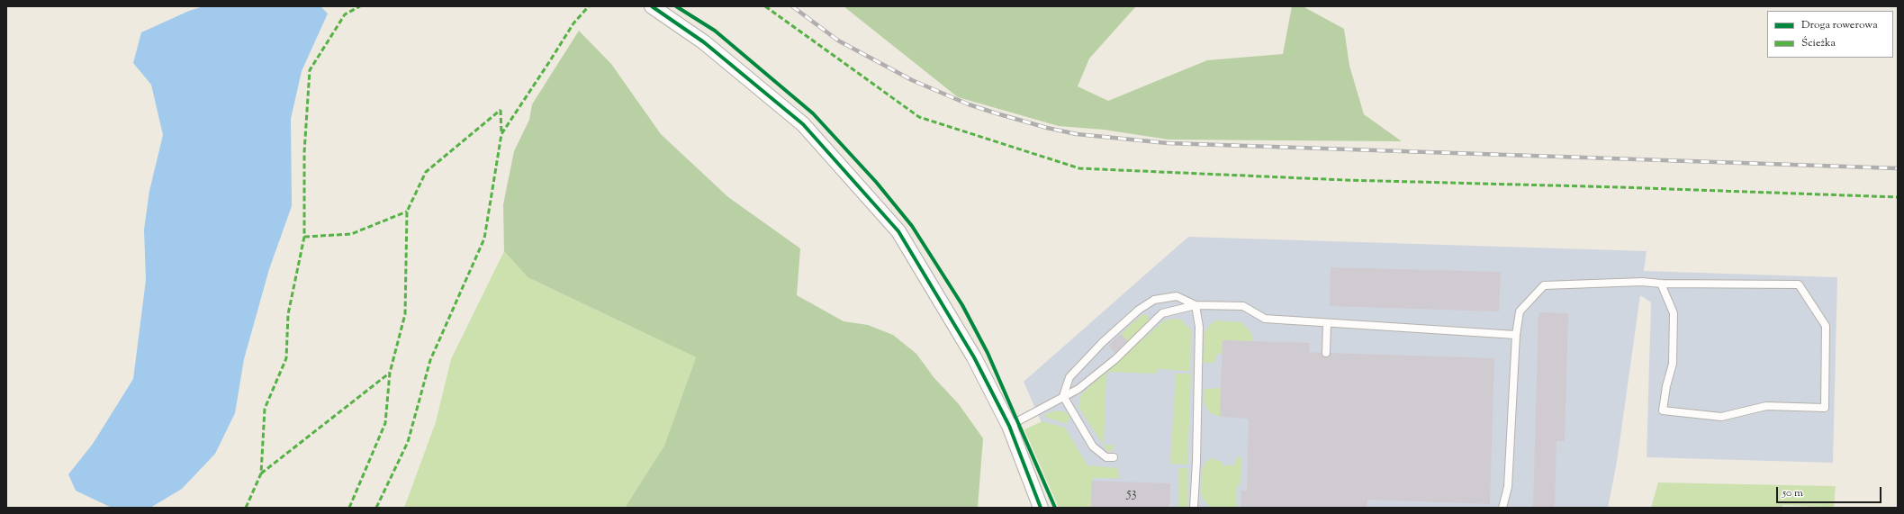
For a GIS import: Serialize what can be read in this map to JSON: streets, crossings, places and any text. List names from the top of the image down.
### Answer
{
  "house_numbers": ["53"],
  "legend": ["Droga rowerowa", "Ścieżka"],
  "scale_bar": "50 m"
}
